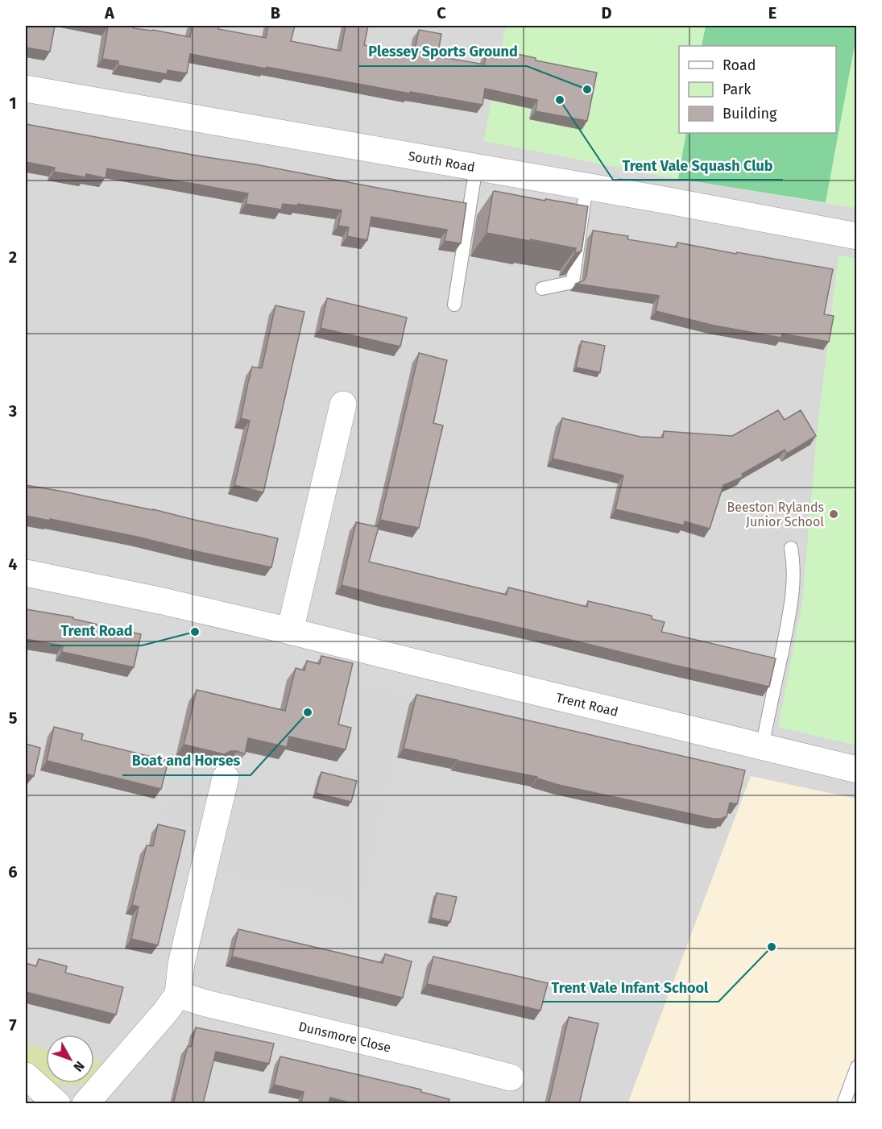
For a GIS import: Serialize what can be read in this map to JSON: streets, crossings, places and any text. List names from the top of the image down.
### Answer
{
  "streets": {
    "street": ["South Road", "Trent Road", "Dunsmore Close"]
  },
  "places": [
    "Plessey Sports Ground",
    "Trent Vale Squash Club",
    "Beeston Rylands Junior School",
    "Trent Road",
    "Boat and Horses",
    "Trent Vale Infant School"
  ],
  "legend": ["Road", "Park", "Building"],
  "north": "bottom right",
  "grid": {
    "columns": [
      "A",
      "B",
      "C",
      "D",
      "E"
    ],
    "rows": [
      "1",
      "2",
      "3",
      "4",
      "5",
      "6",
      "7"
    ]
  }
}
